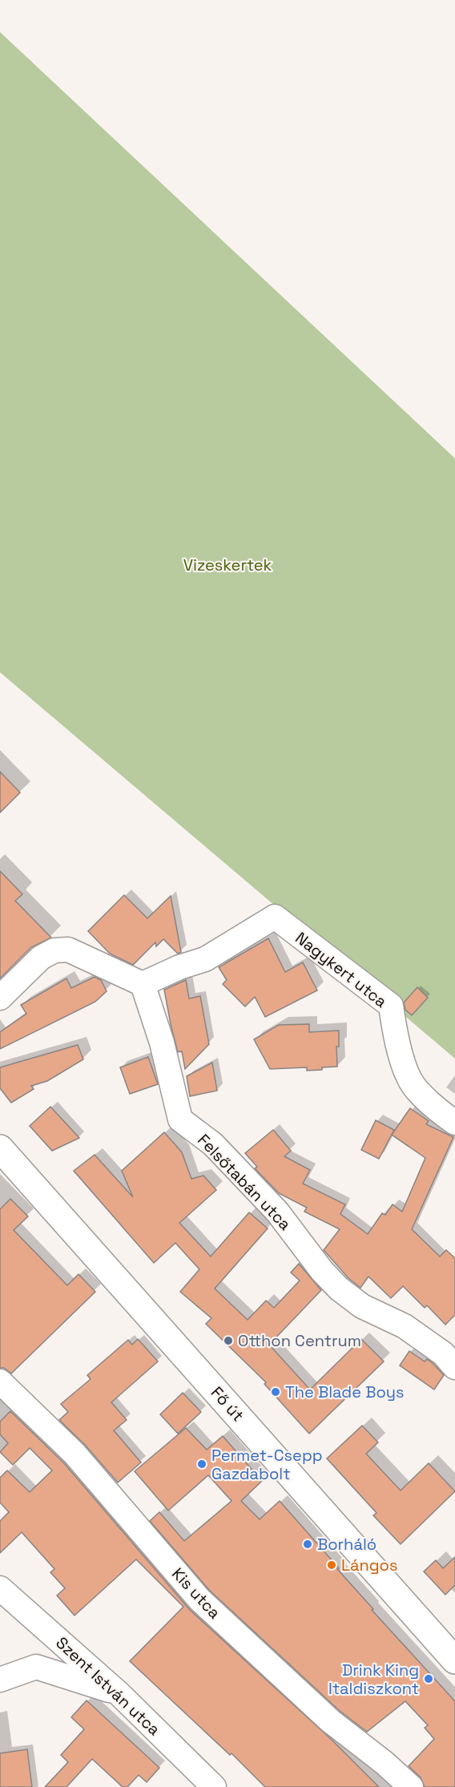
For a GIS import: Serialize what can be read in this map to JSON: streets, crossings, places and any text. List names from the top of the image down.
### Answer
{
  "streets": {
    "main road": ["Fő út"],
    "street": [
      "Nagykert utca",
      "Felsőtabán utca",
      "Kis utca",
      "Szent István utca"
    ]
  },
  "crossings": [
    ["Nagykert utca", "Felsőtabán utca"]
  ],
  "parks": ["Vizeskertek"],
  "places": [
    "Otthon Centrum",
    "The Blade Boys",
    "Permet-Csepp Gazdabolt",
    "Borháló",
    "Lángos",
    "Drink King Italdiszkont"
  ]
}
